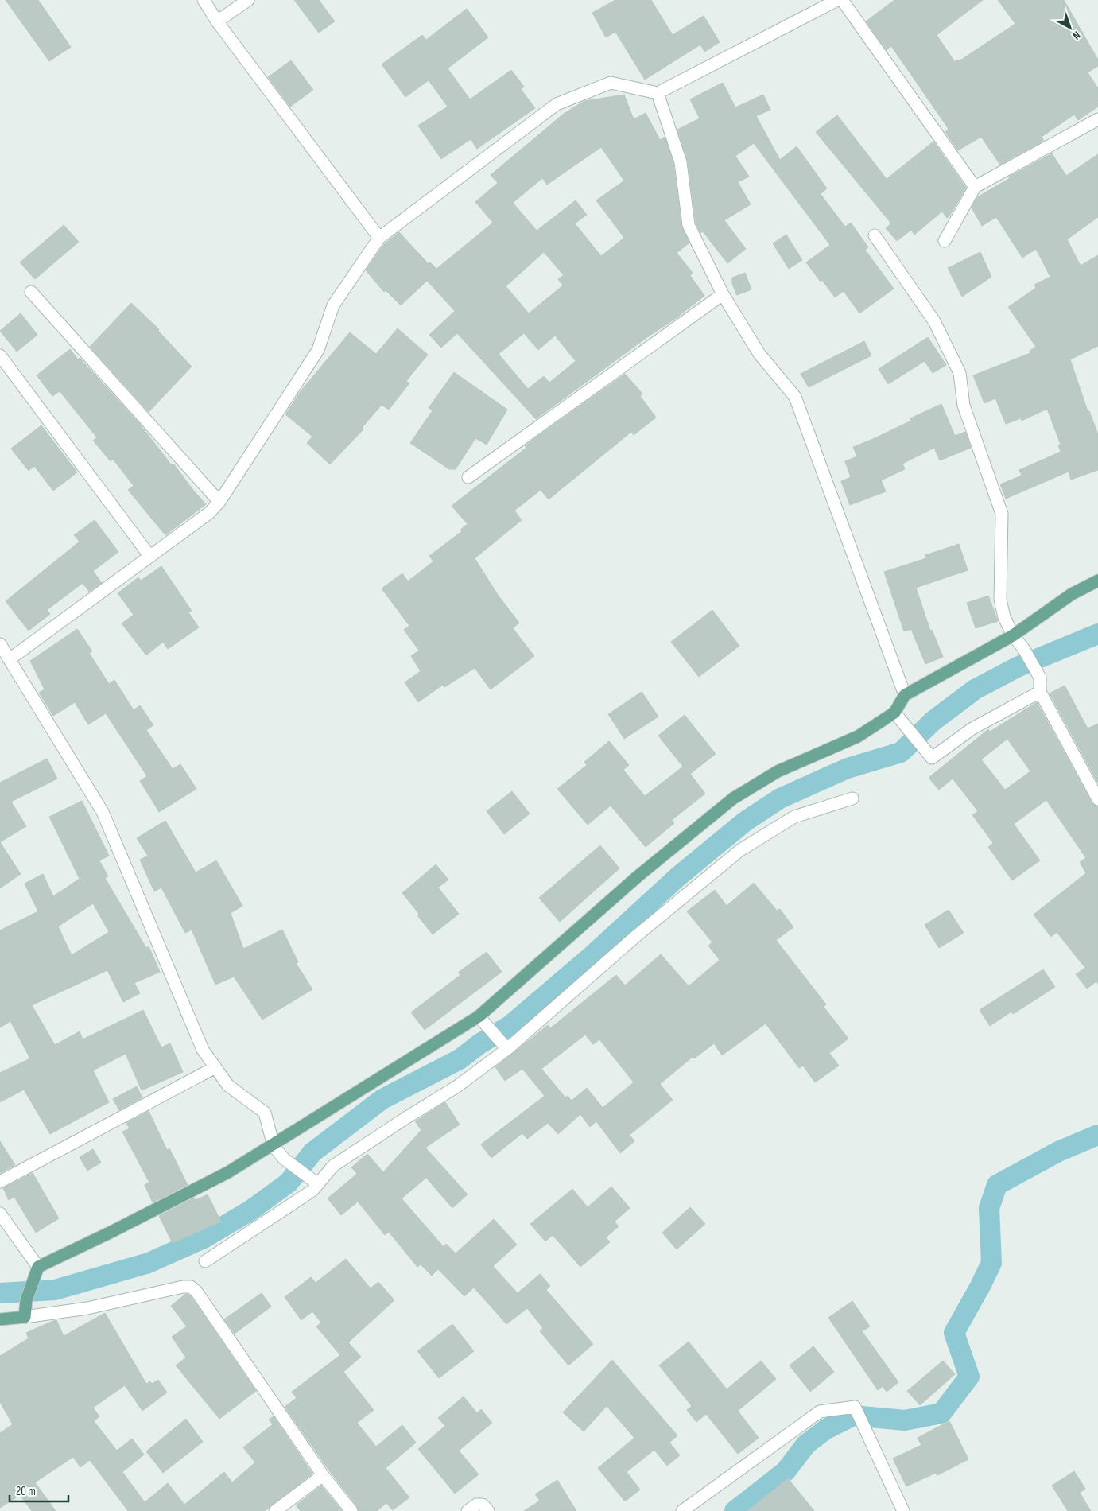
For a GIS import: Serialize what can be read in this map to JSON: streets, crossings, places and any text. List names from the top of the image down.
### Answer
{
  "scale_bar": "20 m",
  "north": "bottom right"
}
